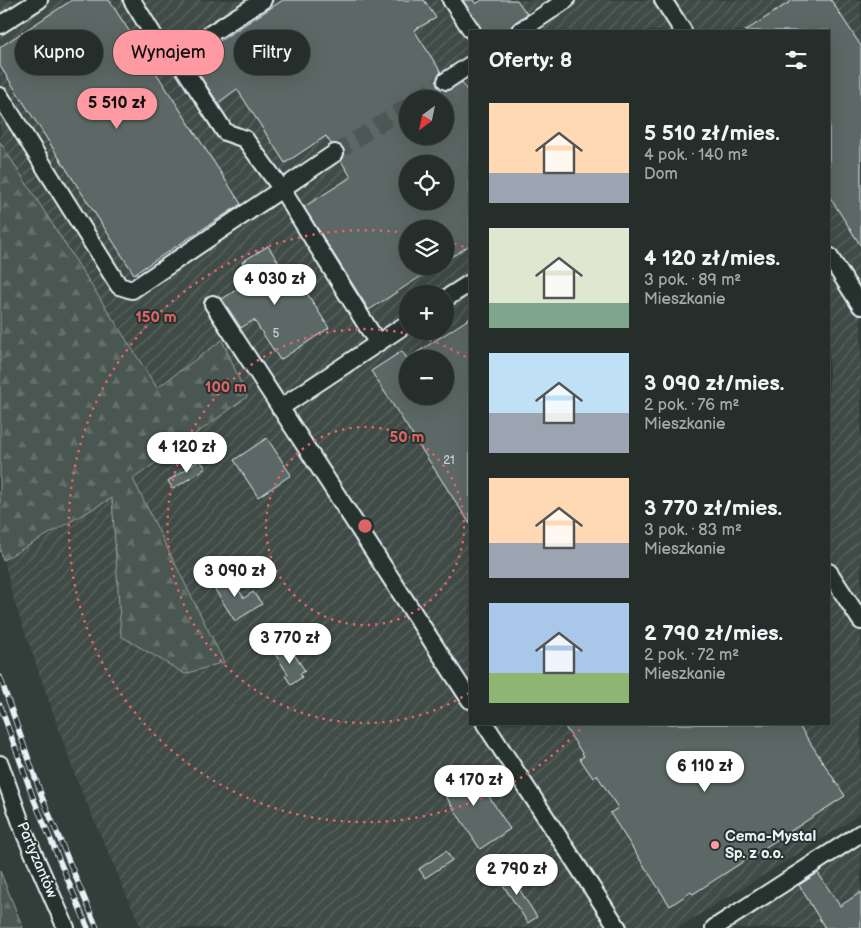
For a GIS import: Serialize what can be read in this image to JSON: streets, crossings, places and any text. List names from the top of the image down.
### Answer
{
  "streets": {
    "street": ["Partyzantów"]
  },
  "places": ["Cema-Mystal Sp. z o.o."],
  "house_numbers": ["5", "21"],
  "north": "bottom left",
  "page": {
    "chip": ["Kupno", "Wynajem", "Filtry"],
    "heading": "Oferty: 8",
    "price": [
      "5 510 zł",
      "4 030 zł",
      "4 120 zł",
      "3 090 zł",
      "3 770 zł",
      "6 110 zł",
      "4 170 zł",
      "2 790 zł"
    ],
    "map_buttons": ["+", "−"],
    "list": [
      {
        "name": "5 510 zł/mies.",
        "note": "4 pok. · 140 m² · Dom"
      },
      {
        "name": "4 120 zł/mies.",
        "note": "3 pok. · 89 m² · Mieszkanie"
      },
      {
        "name": "3 090 zł/mies.",
        "note": "2 pok. · 76 m² · Mieszkanie"
      },
      {
        "name": "3 770 zł/mies.",
        "note": "3 pok. · 83 m² · Mieszkanie"
      },
      {
        "name": "2 790 zł/mies.",
        "note": "2 pok. · 72 m² · Mieszkanie"
      }
    ]
  },
  "rings": ["150 m", "100 m", "50 m"]
}
